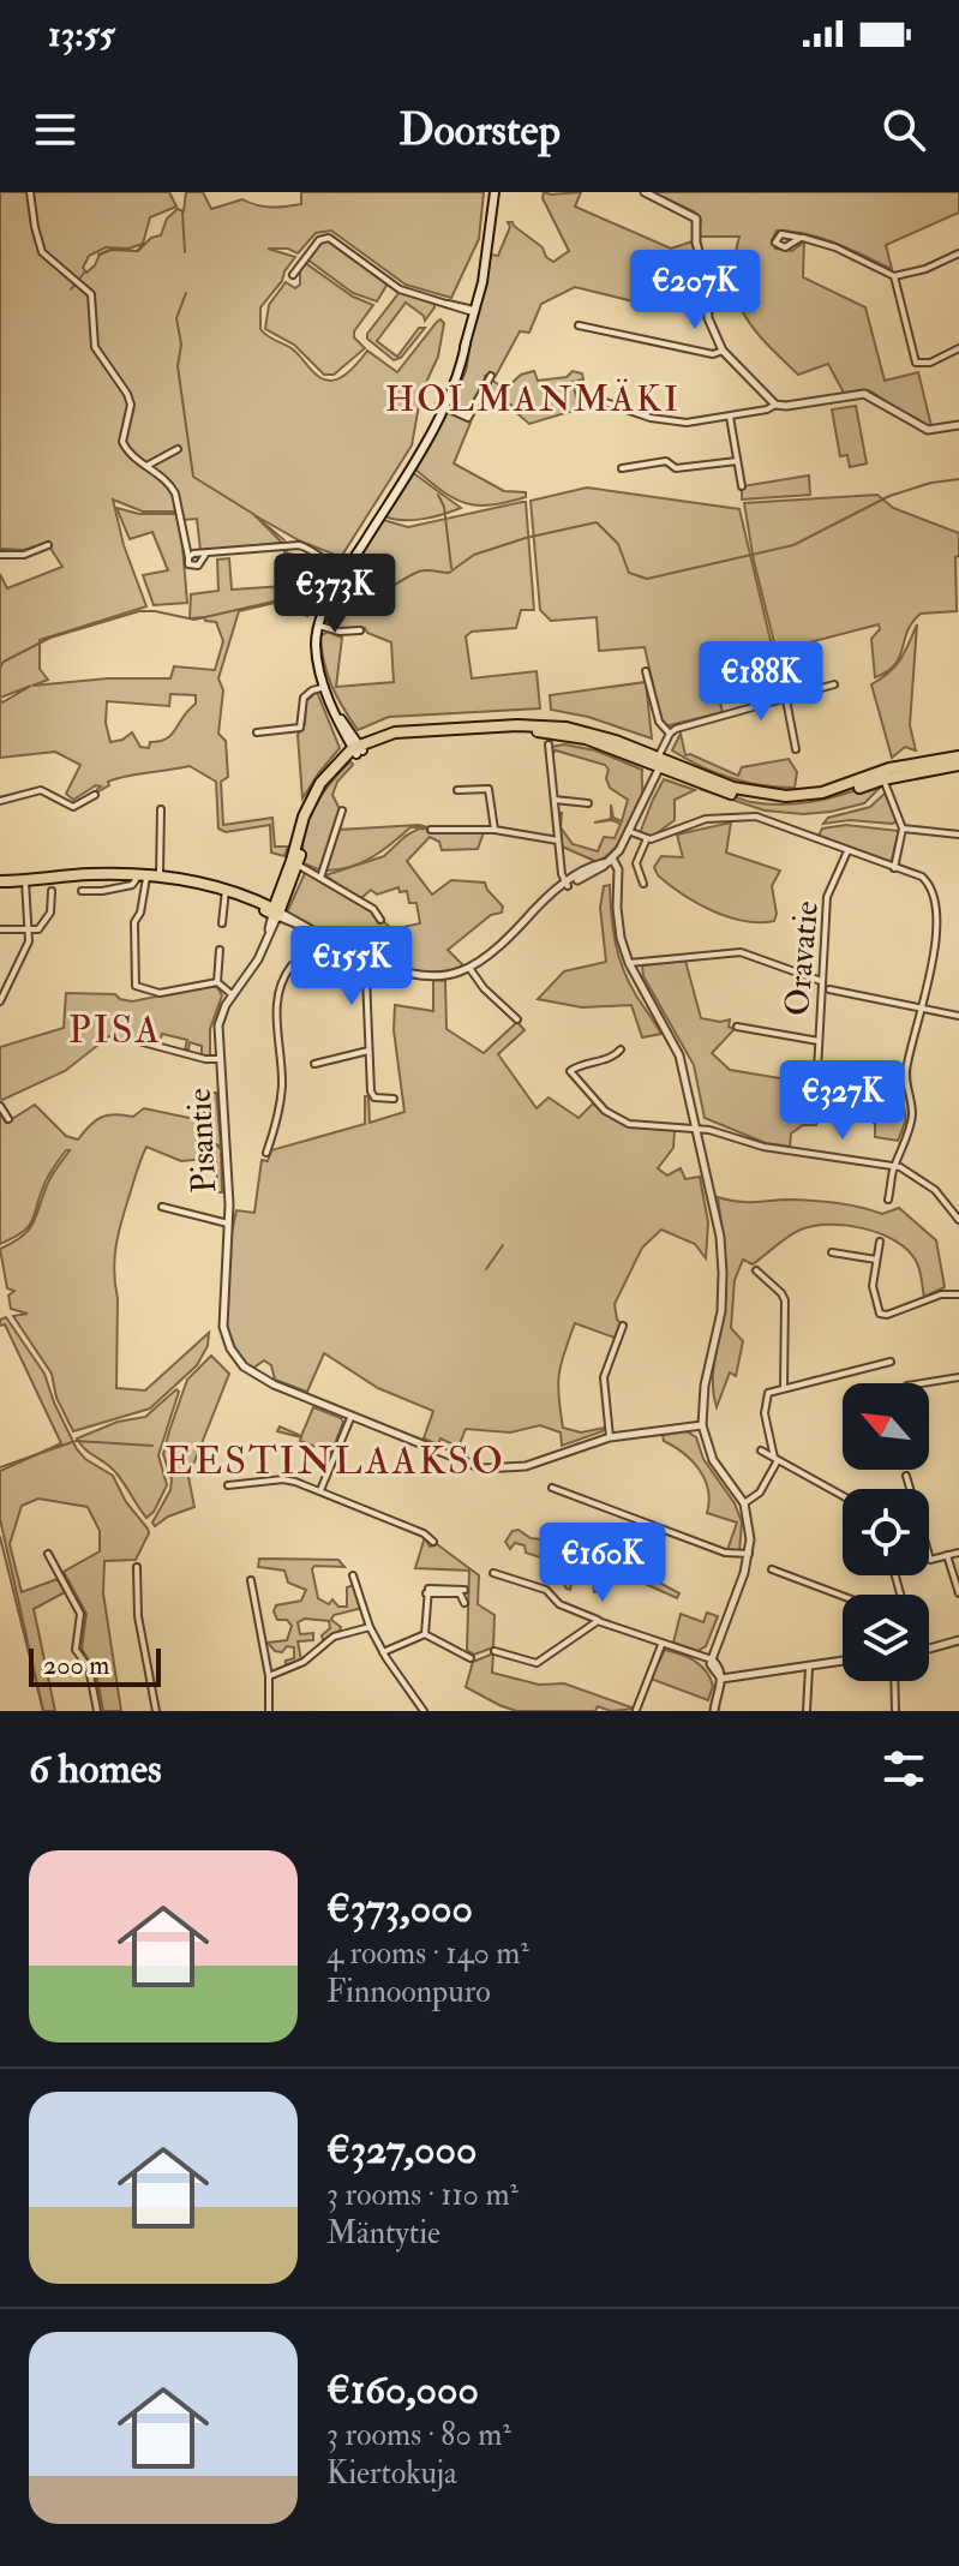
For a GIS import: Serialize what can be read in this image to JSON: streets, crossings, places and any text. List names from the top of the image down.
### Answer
{
  "streets": {
    "street": ["Oravatie", "Pisantie"]
  },
  "districts": ["HOLMANMÄKI", "PISA", "EESTINLAAKSO"],
  "scale_bar": "200 m",
  "north": "top left",
  "page": {
    "status": "13:55",
    "header": "Doorstep",
    "price": [
      "€207K",
      "€373K",
      "€188K",
      "€155K",
      "€327K",
      "€160K"
    ],
    "scale": "200 m",
    "heading": "6 homes",
    "list": [
      {
        "name": "€373,000",
        "note": "4 rooms · 140 m² · Finnoonpuro"
      },
      {
        "name": "€327,000",
        "note": "3 rooms · 110 m² · Mäntytie"
      },
      {
        "name": "€160,000",
        "note": "3 rooms · 80 m² · Kiertokuja"
      }
    ]
  }
}
